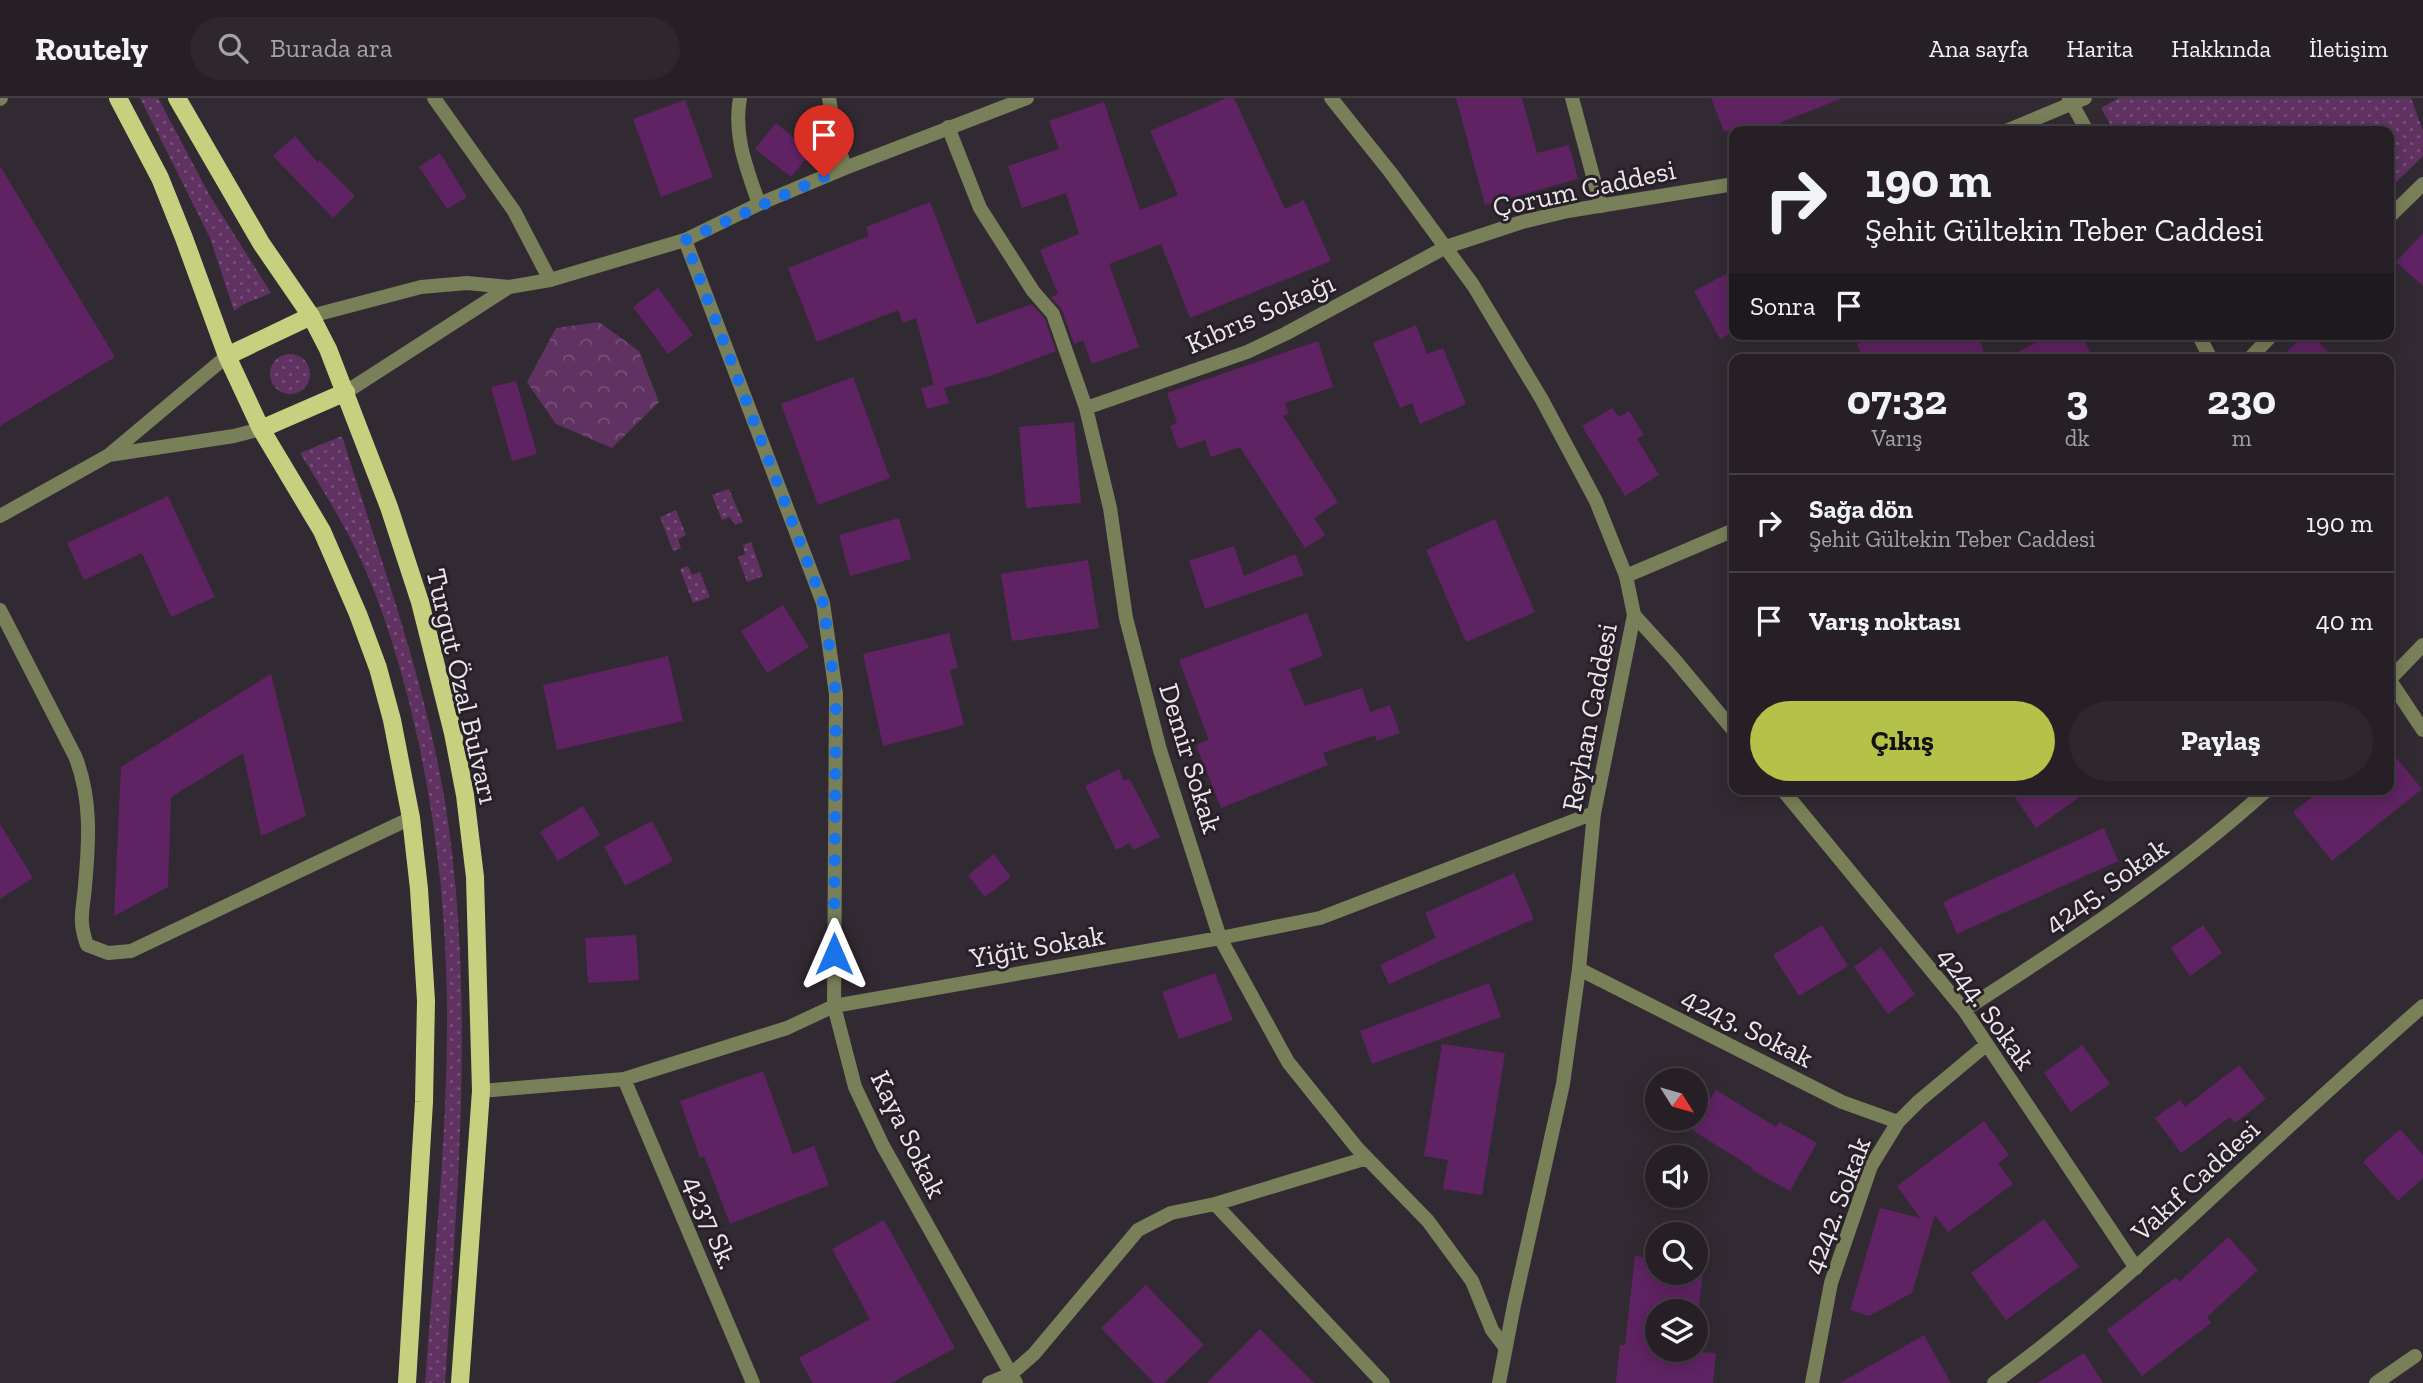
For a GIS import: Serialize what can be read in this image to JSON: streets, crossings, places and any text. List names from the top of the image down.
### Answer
{
  "streets": {
    "main road": ["Turgut Özal Bulvarı"],
    "street": [
      "Çorum Caddesi",
      "Kıbrıs Sokağı",
      "Reyhan Caddesi",
      "Demir Sokak",
      "4245. Sokak",
      "Yiğit Sokak",
      "4244. Sokak",
      "4243. Sokak",
      "Kaya Sokak",
      "Vakıf Caddesi",
      "4242. Sokak",
      "4237 Sk."
    ]
  },
  "crossings": [
    ["Çorum Caddesi", "Kıbrıs Sokağı"],
    ["Çorum Caddesi", "Reyhan Caddesi"],
    ["Kıbrıs Sokağı", "Reyhan Caddesi"],
    ["Kıbrıs Sokağı", "Demir Sokak"],
    ["Turgut Özal Bulvarı", "Yiğit Sokak"],
    ["Reyhan Caddesi", "Demir Sokak"],
    ["Reyhan Caddesi", "Yiğit Sokak"],
    ["Reyhan Caddesi", "4243. Sokak"],
    ["Demir Sokak", "Yiğit Sokak"],
    ["4245. Sokak", "4244. Sokak"],
    ["Yiğit Sokak", "Kaya Sokak"],
    ["Yiğit Sokak", "4237 Sk."],
    ["4244. Sokak", "Vakıf Caddesi"],
    ["4244. Sokak", "4242. Sokak"],
    ["4243. Sokak", "4242. Sokak"]
  ],
  "north": "bottom right",
  "page": {
    "header": "Routely",
    "search": "Burada ara",
    "nav": [
      "Ana sayfa",
      "Harita",
      "Hakkında",
      "İletişim"
    ],
    "turn": ["190 m", "Şehit Gültekin Teber Caddesi"],
    "then": "Sonra",
    "eta": [
      "07:32",
      "Varış",
      "3",
      "dk",
      "230",
      "m"
    ],
    "list": [
      {
        "name": "Sağa dön",
        "note": "Şehit Gültekin Teber Caddesi",
        "value": "190 m"
      },
      {
        "name": "Varış noktası",
        "value": "40 m"
      }
    ],
    "buttons": ["Çıkış", "Paylaş"]
  }
}
